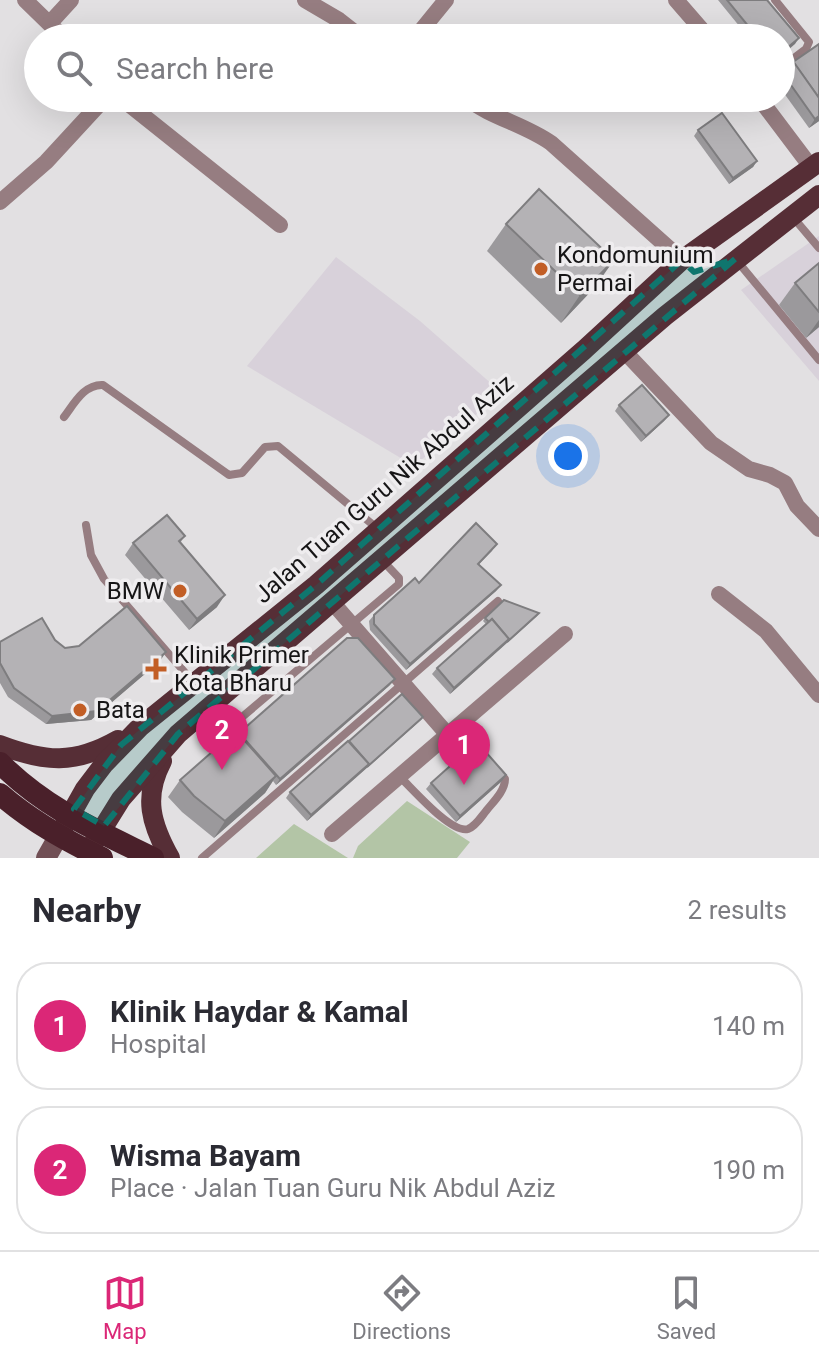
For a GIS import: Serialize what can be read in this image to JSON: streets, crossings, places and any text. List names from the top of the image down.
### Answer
{
  "streets": {
    "main road": ["Jalan Tuan Guru Nik Abdul Aziz"]
  },
  "places": {
    "other": ["Kondomunium Permai", "BMW", "Bata"],
    "health": ["Klinik Primer Kota Bharu"]
  },
  "page": {
    "search": "Search here",
    "pins": ["2", "1"],
    "heading": ["Nearby", "2 results"],
    "list": [
      {
        "mark": "1",
        "name": "Klinik Haydar & Kamal",
        "note": "Hospital",
        "value": "140 m"
      },
      {
        "mark": "2",
        "name": "Wisma Bayam",
        "note": "Place · Jalan Tuan Guru Nik Abdul Aziz",
        "value": "190 m"
      }
    ],
    "nav": ["Map", "Directions", "Saved"]
  }
}
